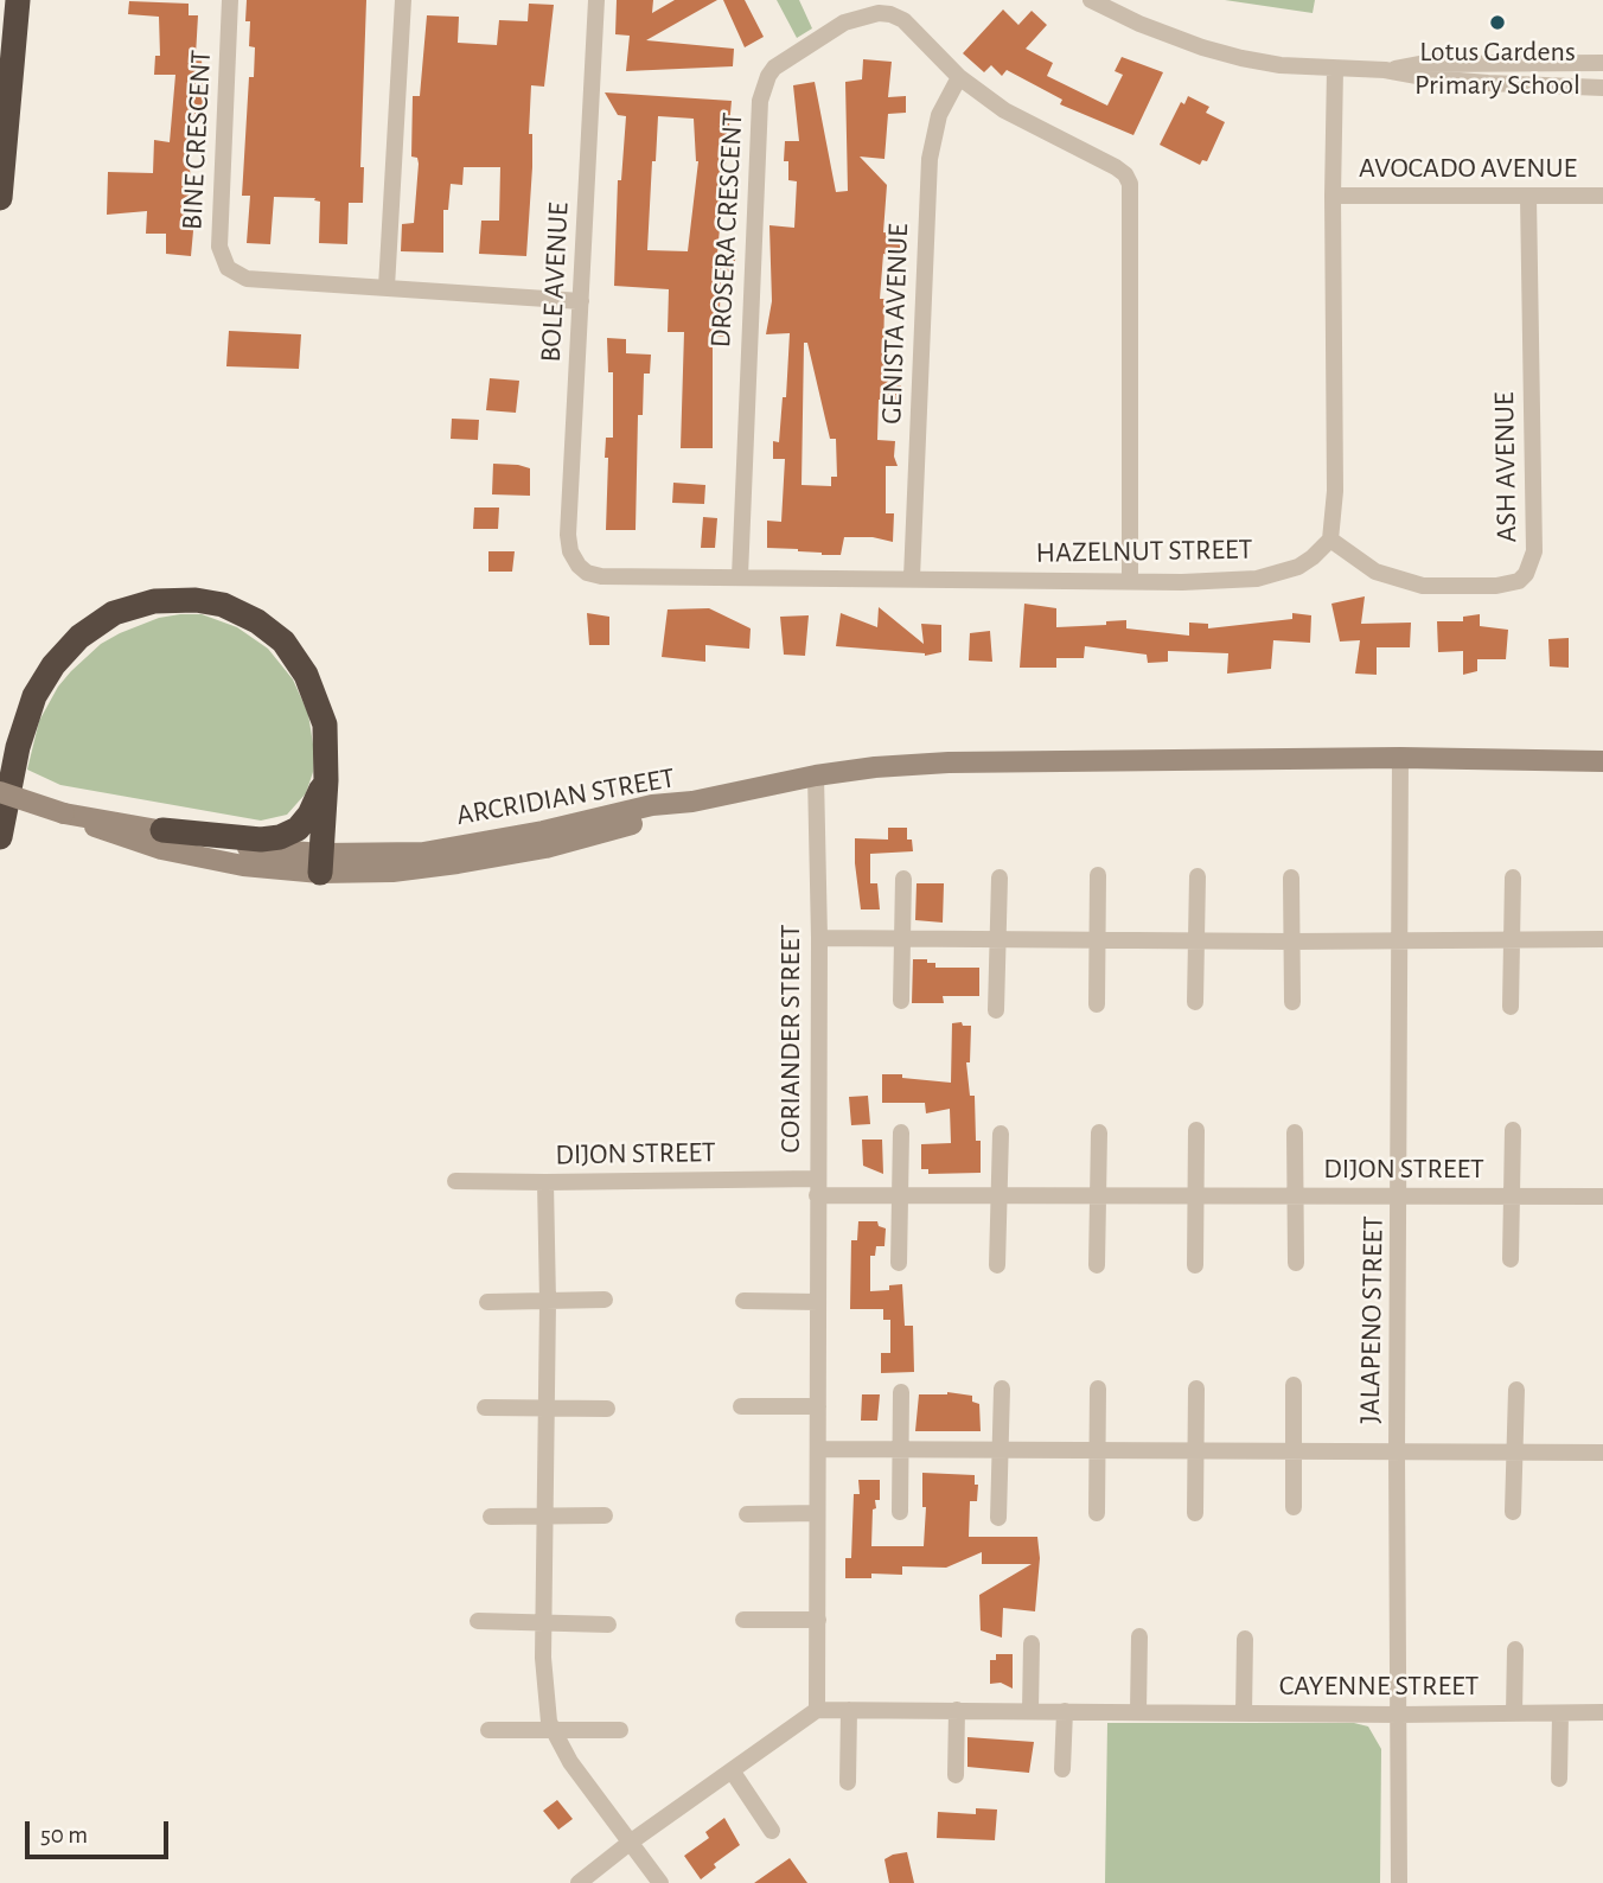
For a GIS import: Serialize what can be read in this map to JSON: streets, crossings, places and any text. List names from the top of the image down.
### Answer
{
  "streets": {
    "street": [
      "BINE CRESCENT",
      "AVOCADO AVENUE",
      "DROSERA CRESCENT",
      "BOLE AVENUE",
      "GENISTA AVENUE",
      "ASH AVENUE",
      "HAZELNUT STREET",
      "ARCRIDIAN STREET",
      "CORIANDER STREET",
      "DIJON STREET",
      "JALAPENO STREET",
      "CAYENNE STREET"
    ]
  },
  "crossings": [
    ["BINE CRESCENT", "BOLE AVENUE"],
    ["AVOCADO AVENUE", "ASH AVENUE"],
    ["DROSERA CRESCENT", "GENISTA AVENUE"],
    ["DROSERA CRESCENT", "HAZELNUT STREET"],
    ["BOLE AVENUE", "HAZELNUT STREET"],
    ["GENISTA AVENUE", "HAZELNUT STREET"],
    ["ASH AVENUE", "HAZELNUT STREET"],
    ["ARCRIDIAN STREET", "CORIANDER STREET"],
    ["ARCRIDIAN STREET", "JALAPENO STREET"],
    ["CORIANDER STREET", "DIJON STREET"],
    ["CORIANDER STREET", "CAYENNE STREET"],
    ["DIJON STREET", "JALAPENO STREET"],
    ["JALAPENO STREET", "CAYENNE STREET"]
  ],
  "places": ["Lotus Gardens Primary School"],
  "scale_bar": "50 m"
}
